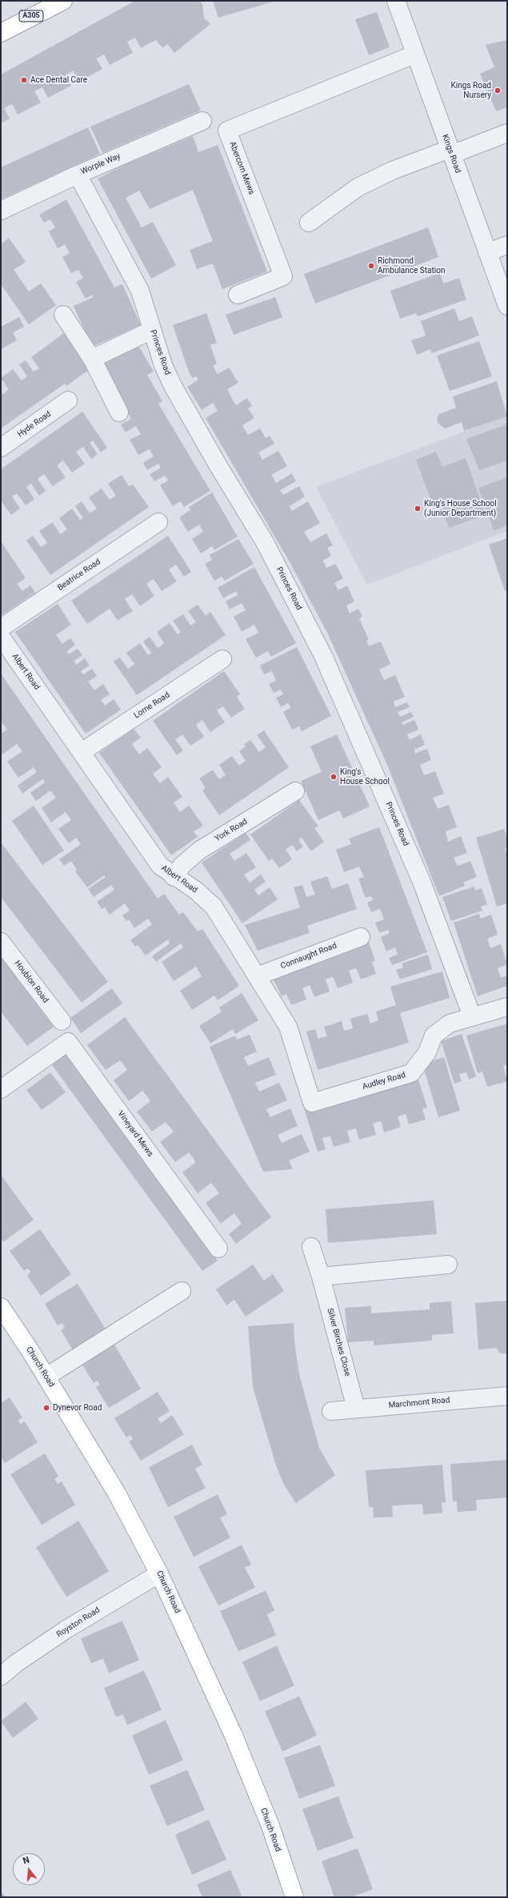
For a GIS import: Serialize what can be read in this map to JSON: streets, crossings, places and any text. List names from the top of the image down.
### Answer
{
  "streets": {
    "main road": ["A305", "Church Road"],
    "street": [
      "Kings Road",
      "Worple Way",
      "Abercorn Mews",
      "Princes Road",
      "Hyde Road",
      "Beatrice Road",
      "Albert Road",
      "Lorne Road",
      "York Road",
      "Connaught Road",
      "Houblon Road",
      "Audley Road",
      "Vineyard Mews",
      "Silver Birches Close",
      "Marchmont Road",
      "Royston Road"
    ]
  },
  "crossings": [
    ["Kings Road", "Abercorn Mews"],
    ["Worple Way", "Princes Road"],
    ["Princes Road", "Audley Road"],
    ["Albert Road", "Lorne Road"],
    ["Albert Road", "York Road"],
    ["Albert Road", "Connaught Road"],
    ["Albert Road", "Audley Road"],
    ["Silver Birches Close", "Marchmont Road"],
    ["Church Road", "Royston Road"]
  ],
  "places": [
    "Ace Dental Care",
    "Kings Road Nursery",
    "Richmond Ambulance Station",
    "King's House School (Junior Department)",
    "King's House School",
    "Dynevor Road"
  ],
  "north": "top"
}
